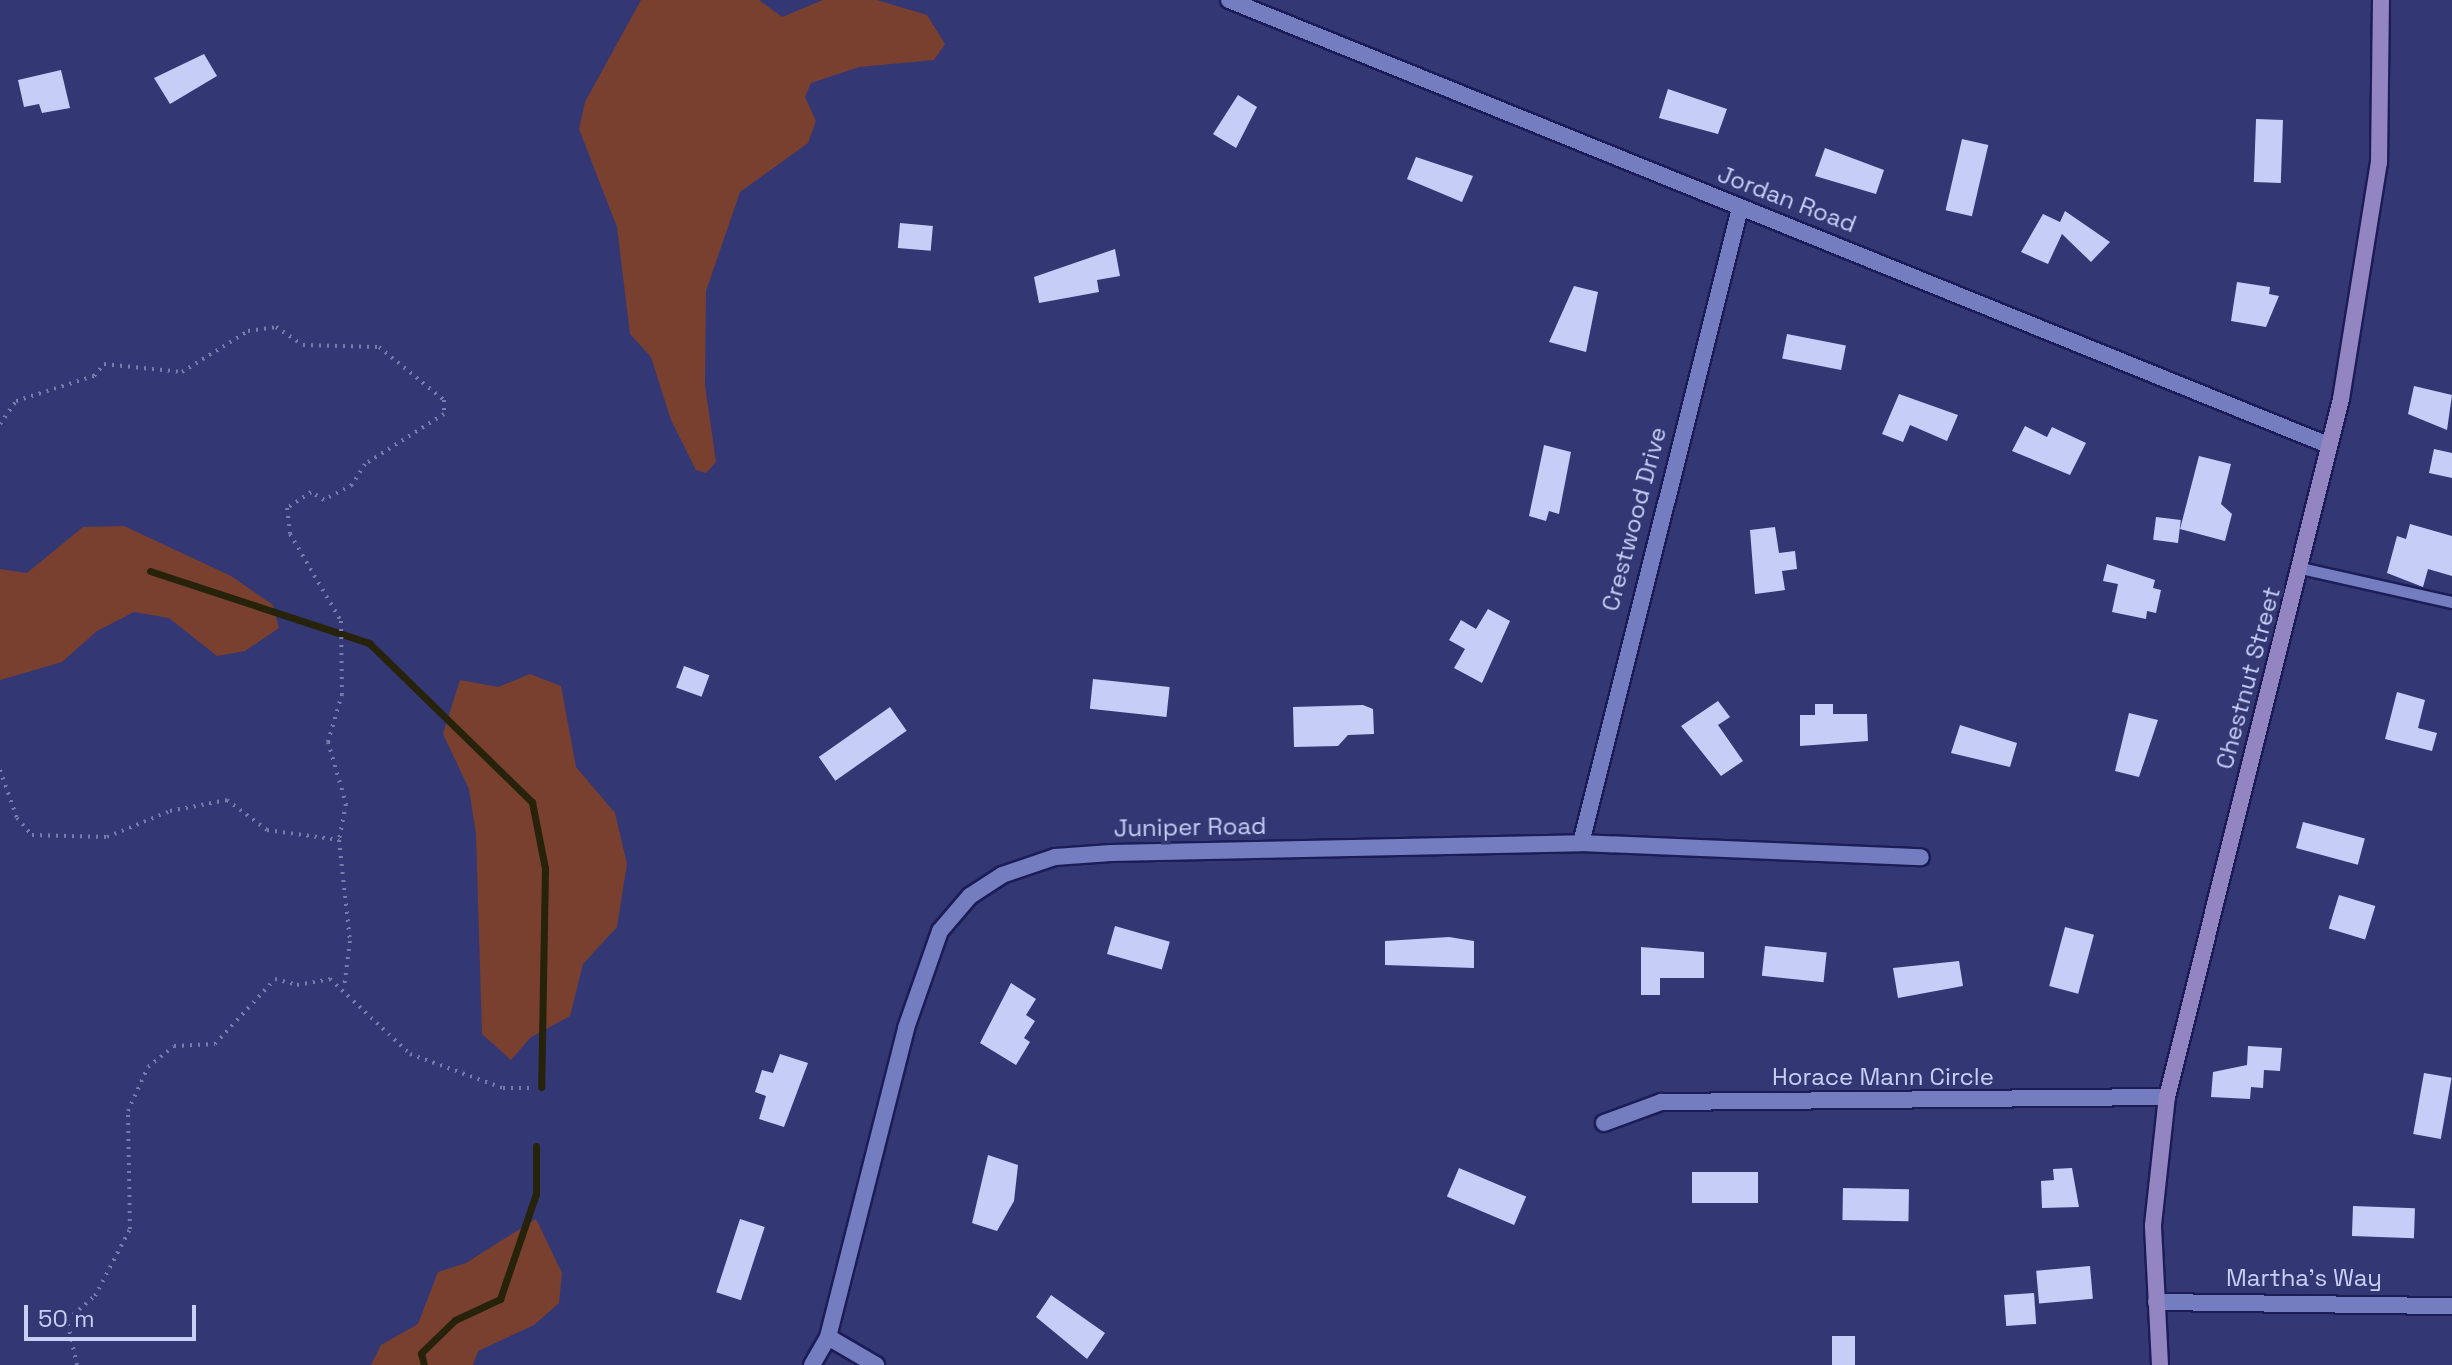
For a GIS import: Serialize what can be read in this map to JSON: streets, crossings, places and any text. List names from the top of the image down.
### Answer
{
  "streets": {
    "main road": ["Chestnut Street"],
    "street": [
      "Jordan Road",
      "Crestwood Drive",
      "Juniper Road",
      "Horace Mann Circle",
      "Martha's Way"
    ]
  },
  "crossings": [
    ["Jordan Road", "Crestwood Drive"],
    ["Jordan Road", "Chestnut Street"],
    ["Crestwood Drive", "Juniper Road"],
    ["Chestnut Street", "Horace Mann Circle"],
    ["Chestnut Street", "Martha's Way"]
  ],
  "scale_bar": "50 m"
}
